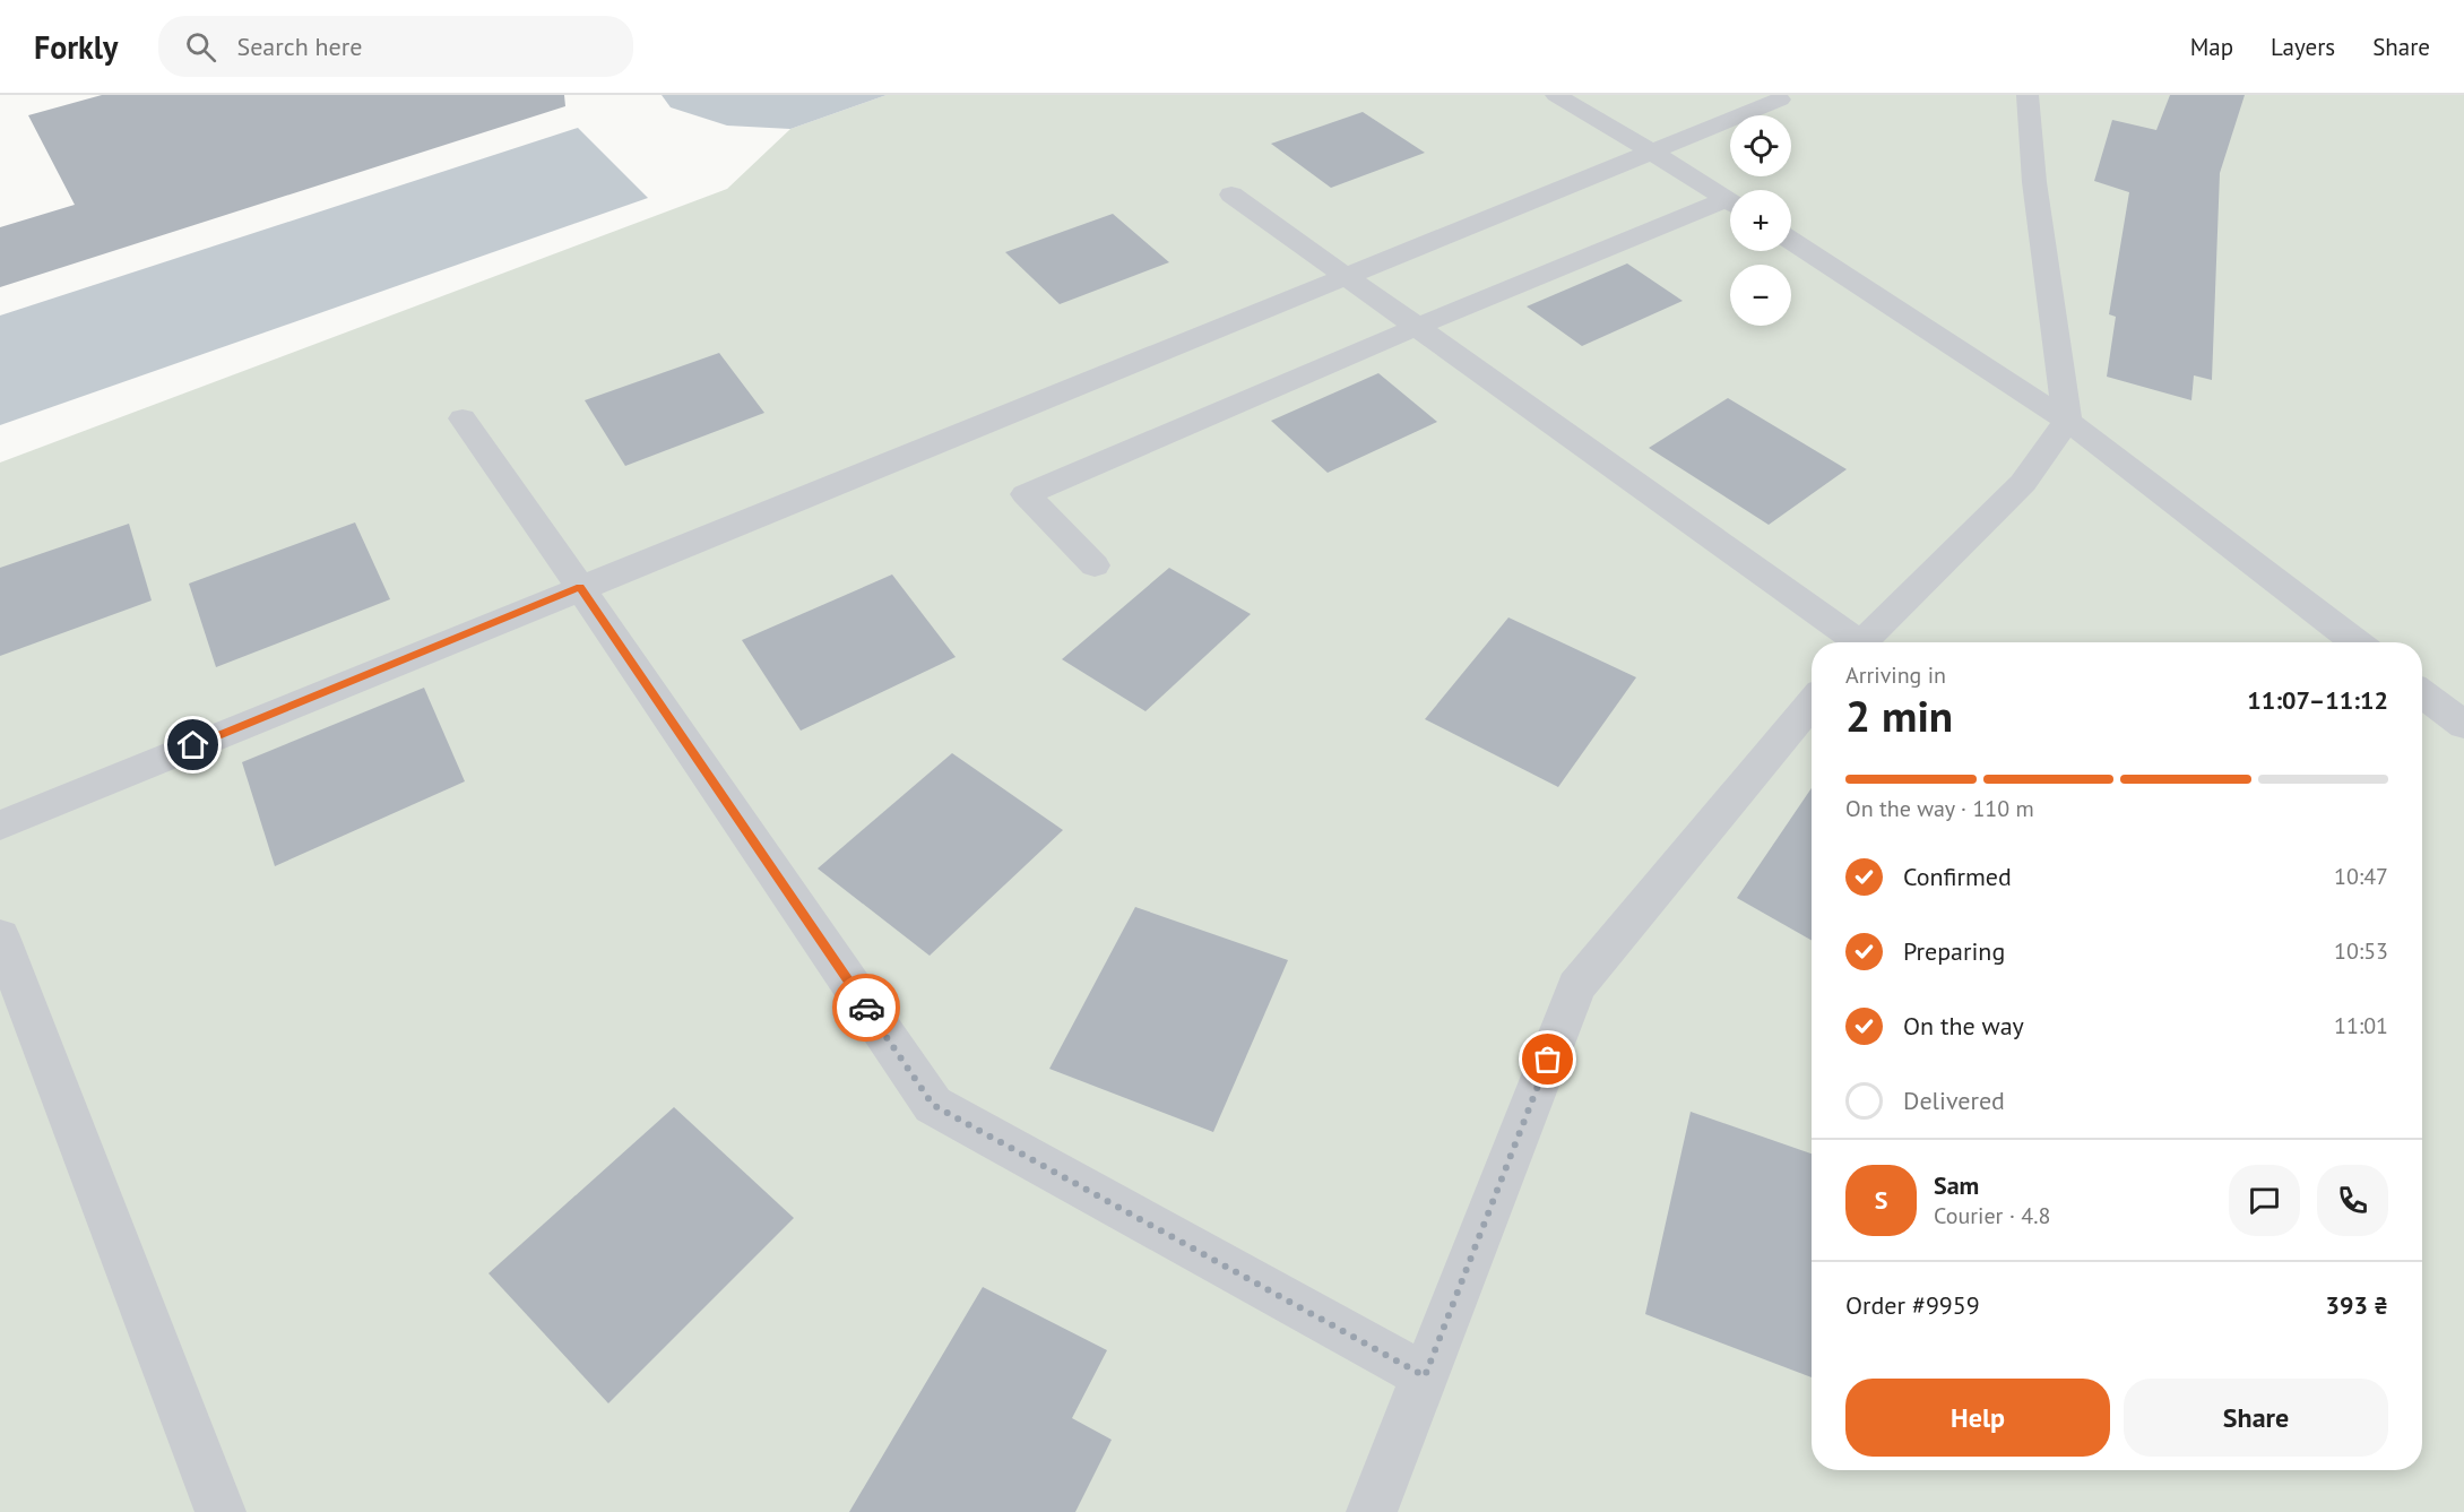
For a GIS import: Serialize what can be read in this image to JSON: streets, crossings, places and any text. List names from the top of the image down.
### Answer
{
  "page": {
    "header": "Forkly",
    "search": "Search here",
    "nav": ["Map", "Layers", "Share"],
    "map_buttons": ["+", "−"],
    "heading": ["2 min", "Arriving in", "11:07–11:12"],
    "panel": [
      "Sam",
      "Courier · 4.8",
      "Order #9959",
      "393 ₴"
    ],
    "bar": "On the way · 110 m",
    "list": [
      ["Confirmed", "10:47"],
      ["Preparing", "10:53"],
      ["On the way", "11:01"],
      "Delivered"
    ],
    "round": "S",
    "buttons": ["Help", "Share"]
  }
}
